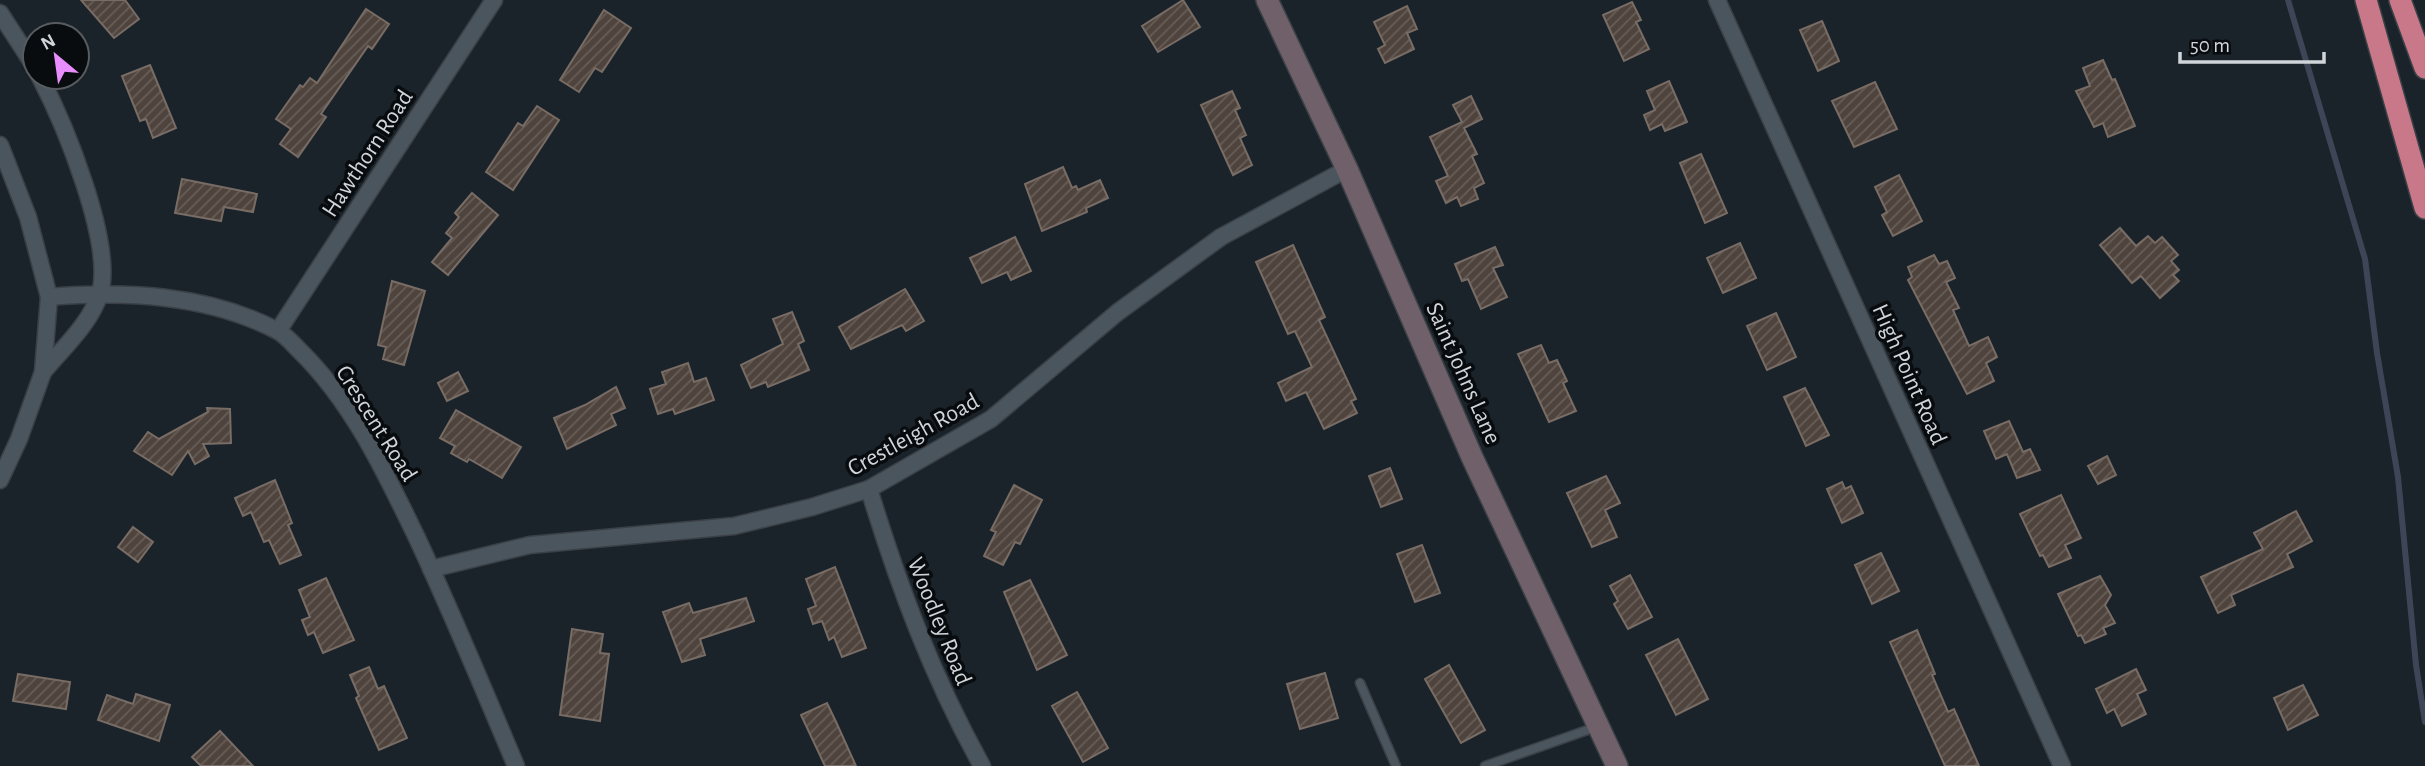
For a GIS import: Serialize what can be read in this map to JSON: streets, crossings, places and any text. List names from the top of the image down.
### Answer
{
  "streets": {
    "street": [
      "Hawthorn Road",
      "Saint Johns Lane",
      "High Point Road",
      "Crescent Road",
      "Crestleigh Road",
      "Woodley Road"
    ]
  },
  "crossings": [
    ["Hawthorn Road", "Crescent Road"],
    ["Saint Johns Lane", "Crestleigh Road"],
    ["Crescent Road", "Crestleigh Road"],
    ["Crestleigh Road", "Woodley Road"]
  ],
  "scale_bar": "50 m",
  "north": "top left"
}
